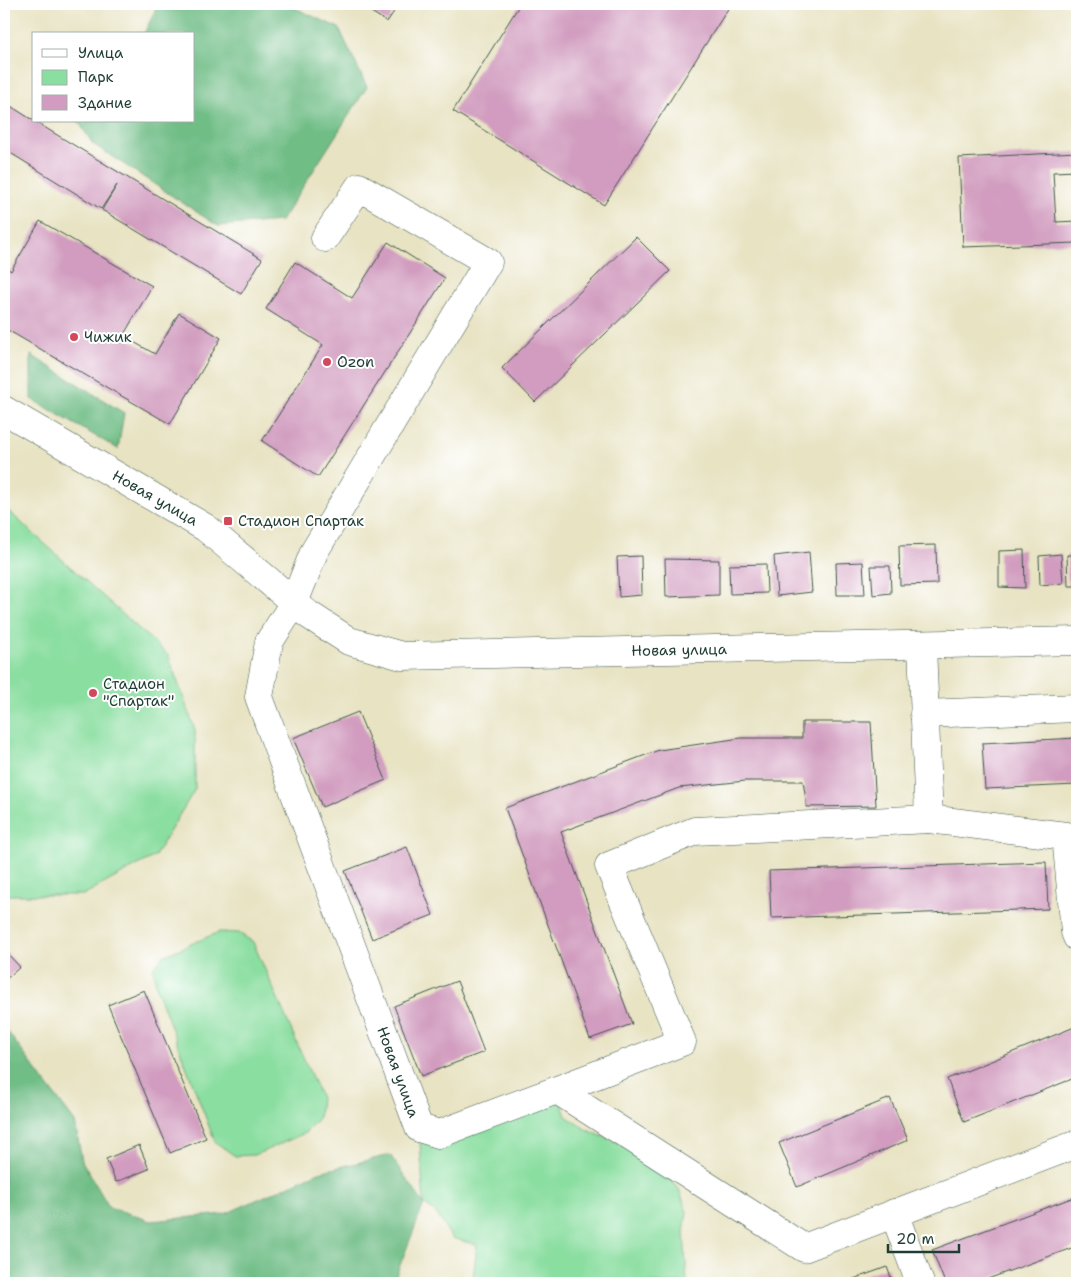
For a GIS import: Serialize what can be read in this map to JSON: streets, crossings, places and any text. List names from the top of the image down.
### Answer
{
  "streets": {
    "street": ["Новая улица"]
  },
  "places": {
    "other": ["Чижик", "Ozon", "Стадион \"Спартак\""],
    "transit": ["Стадион Спартак"]
  },
  "legend": ["Улица", "Парк", "Здание"],
  "scale_bar": "20 m"
}
